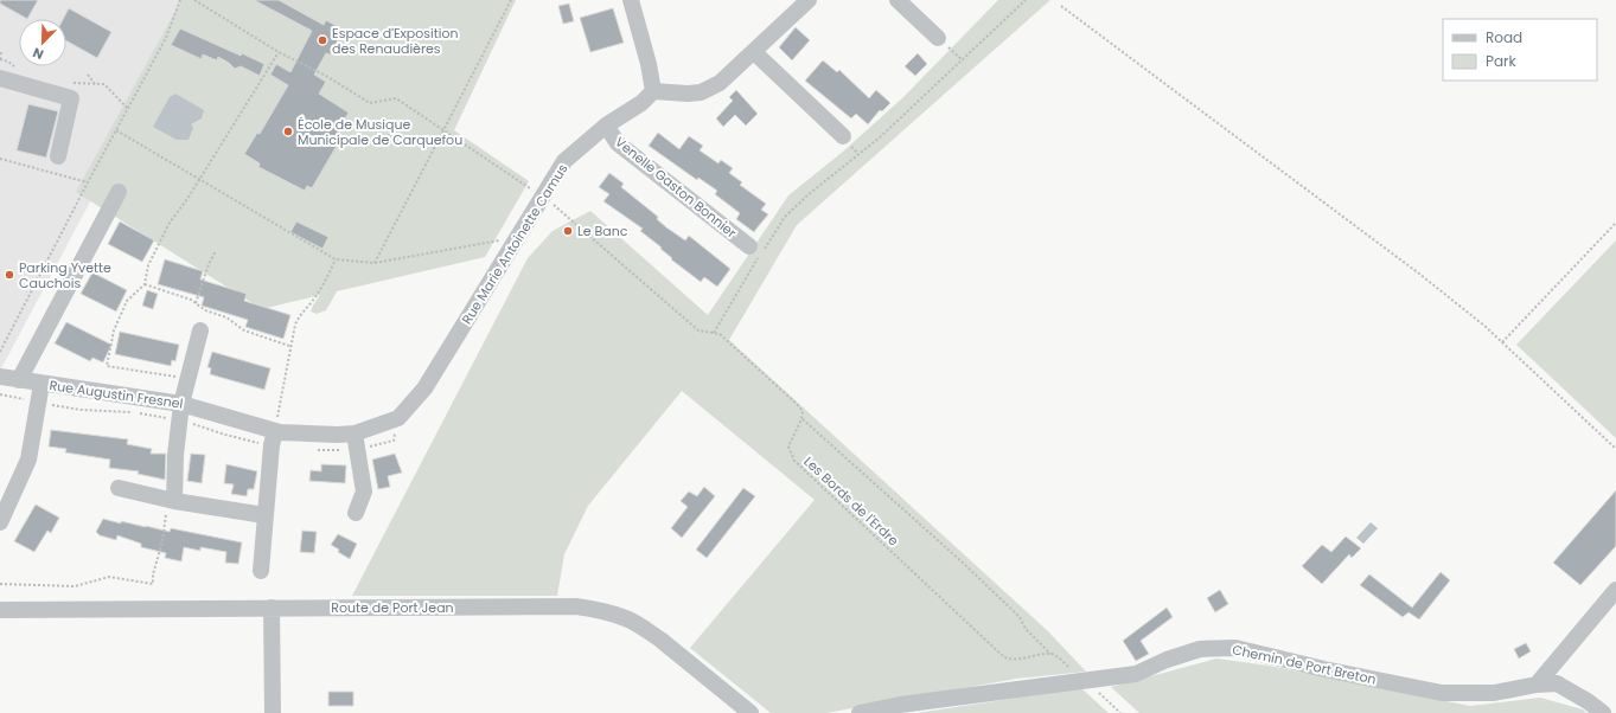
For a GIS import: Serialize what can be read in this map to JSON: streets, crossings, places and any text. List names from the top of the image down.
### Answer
{
  "streets": {
    "street": [
      "Venelle Gaston Bonnier",
      "Rue Marie Antoinette Camus",
      "Rue Augustin Fresnel",
      "Route de Port Jean",
      "Chemin de Port Breton"
    ],
    "path": ["Les Bords de l'Erdre"]
  },
  "crossings": [
    ["Venelle Gaston Bonnier", "Rue Marie Antoinette Camus"],
    ["Rue Marie Antoinette Camus", "Rue Augustin Fresnel"]
  ],
  "places": [
    "Espace d'Exposition des Renaudières",
    "École de Musique Municipale de Carquefou",
    "Le Banc",
    "Parking Yvette Cauchois"
  ],
  "legend": ["Road", "Park"],
  "north": "bottom left"
}
